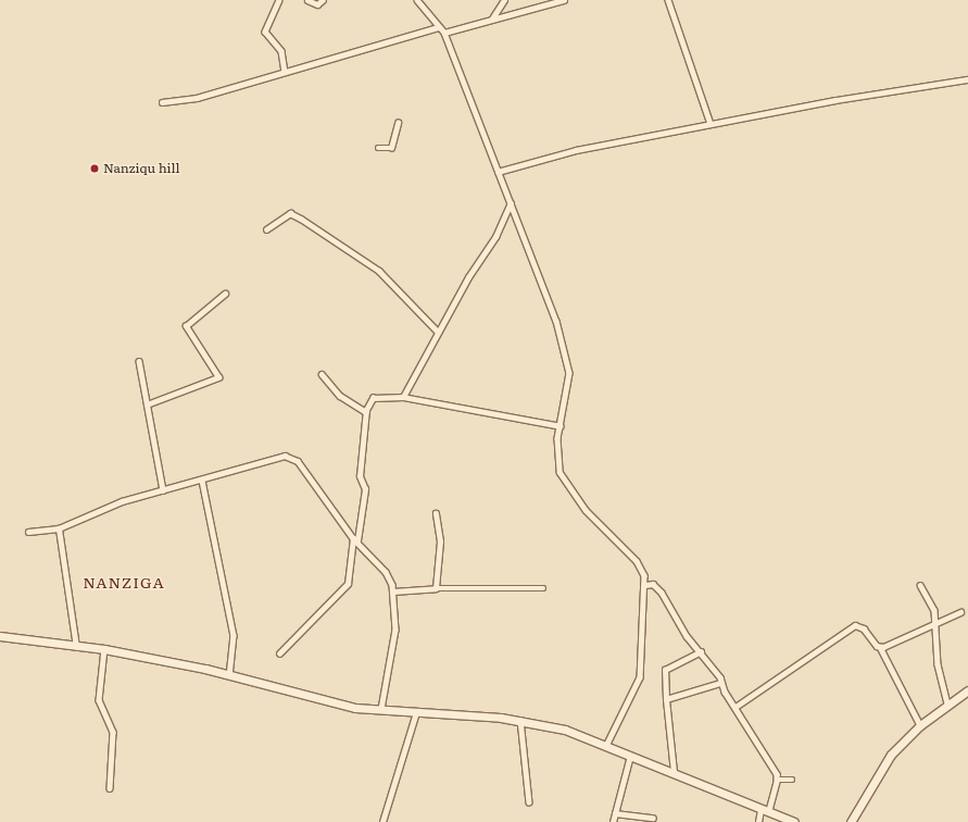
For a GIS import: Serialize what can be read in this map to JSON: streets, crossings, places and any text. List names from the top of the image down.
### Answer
{
  "districts": ["NANZIGA"],
  "places": ["Nanziqu hill"]
}
